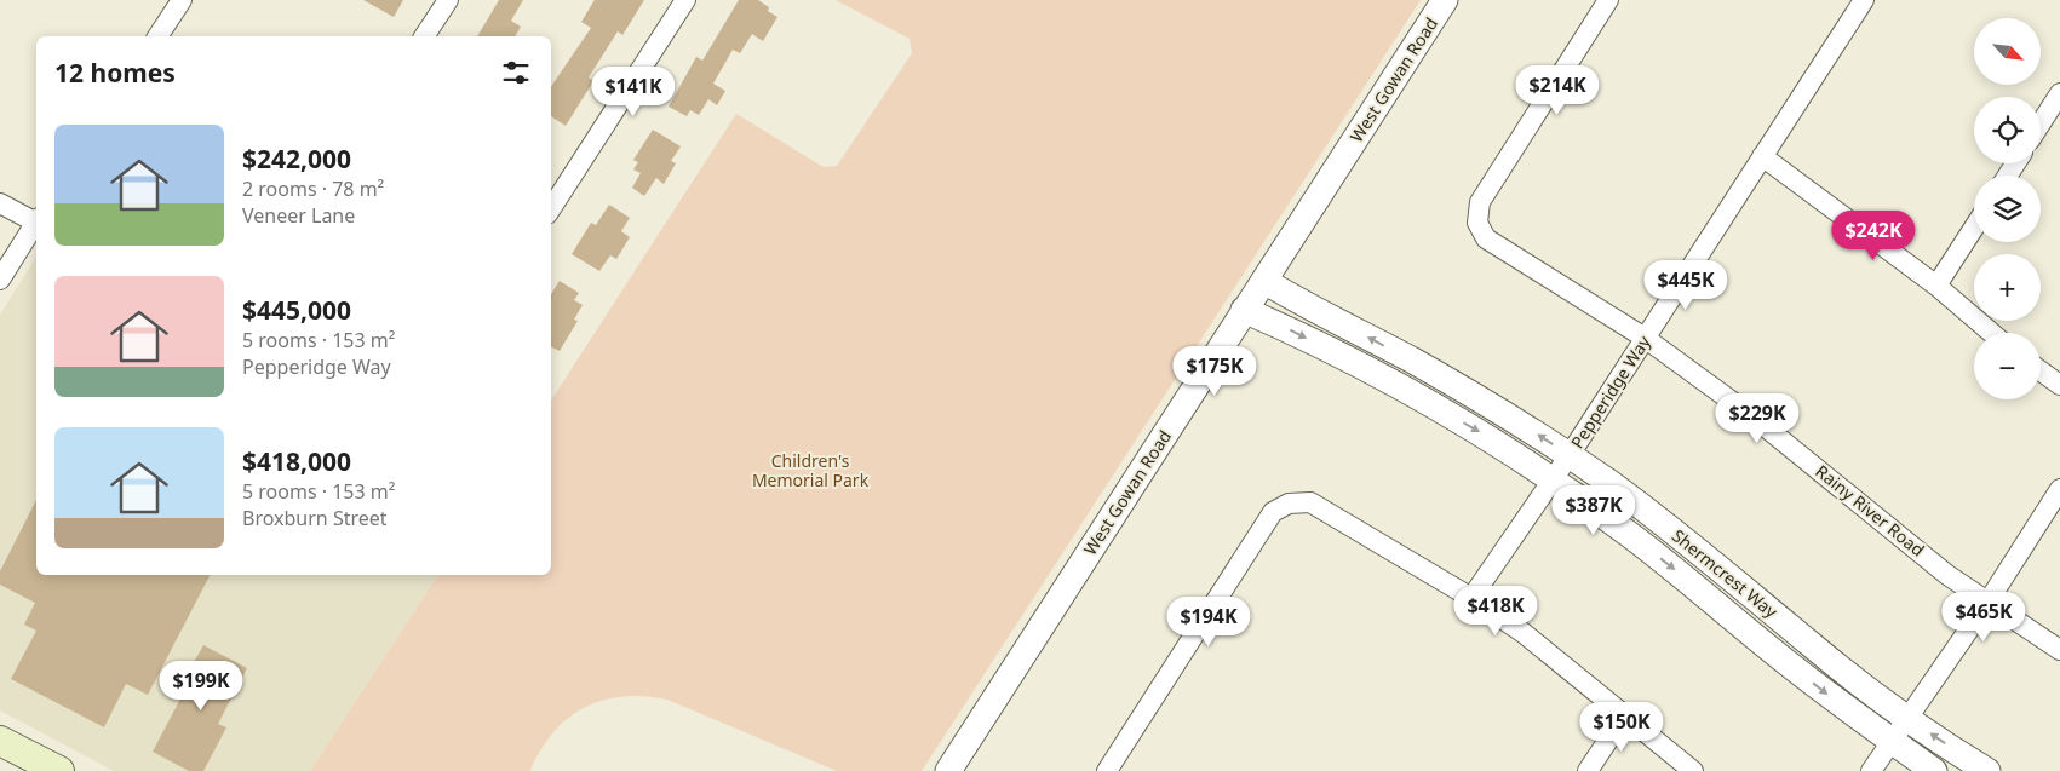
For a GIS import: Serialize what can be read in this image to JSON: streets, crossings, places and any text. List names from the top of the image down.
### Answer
{
  "streets": {
    "street": [
      "West Gowan Road",
      "Pepperidge Way",
      "Rainy River Road",
      "Shermcrest Way"
    ]
  },
  "crossings": [
    ["West Gowan Road", "Shermcrest Way"],
    ["Pepperidge Way", "Rainy River Road"],
    ["Pepperidge Way", "Shermcrest Way"]
  ],
  "parks": ["Children's Memorial Park"],
  "north": "bottom right",
  "page": {
    "map_buttons": ["+", "−"],
    "heading": "12 homes",
    "price": [
      "$214K",
      "$141K",
      "$242K",
      "$445K",
      "$175K",
      "$229K",
      "$387K",
      "$418K",
      "$465K",
      "$194K",
      "$199K",
      "$150K"
    ],
    "list": [
      {
        "name": "$242,000",
        "note": "2 rooms · 78 m² · Veneer Lane"
      },
      {
        "name": "$445,000",
        "note": "5 rooms · 153 m² · Pepperidge Way"
      },
      {
        "name": "$418,000",
        "note": "5 rooms · 153 m² · Broxburn Street"
      }
    ]
  }
}
